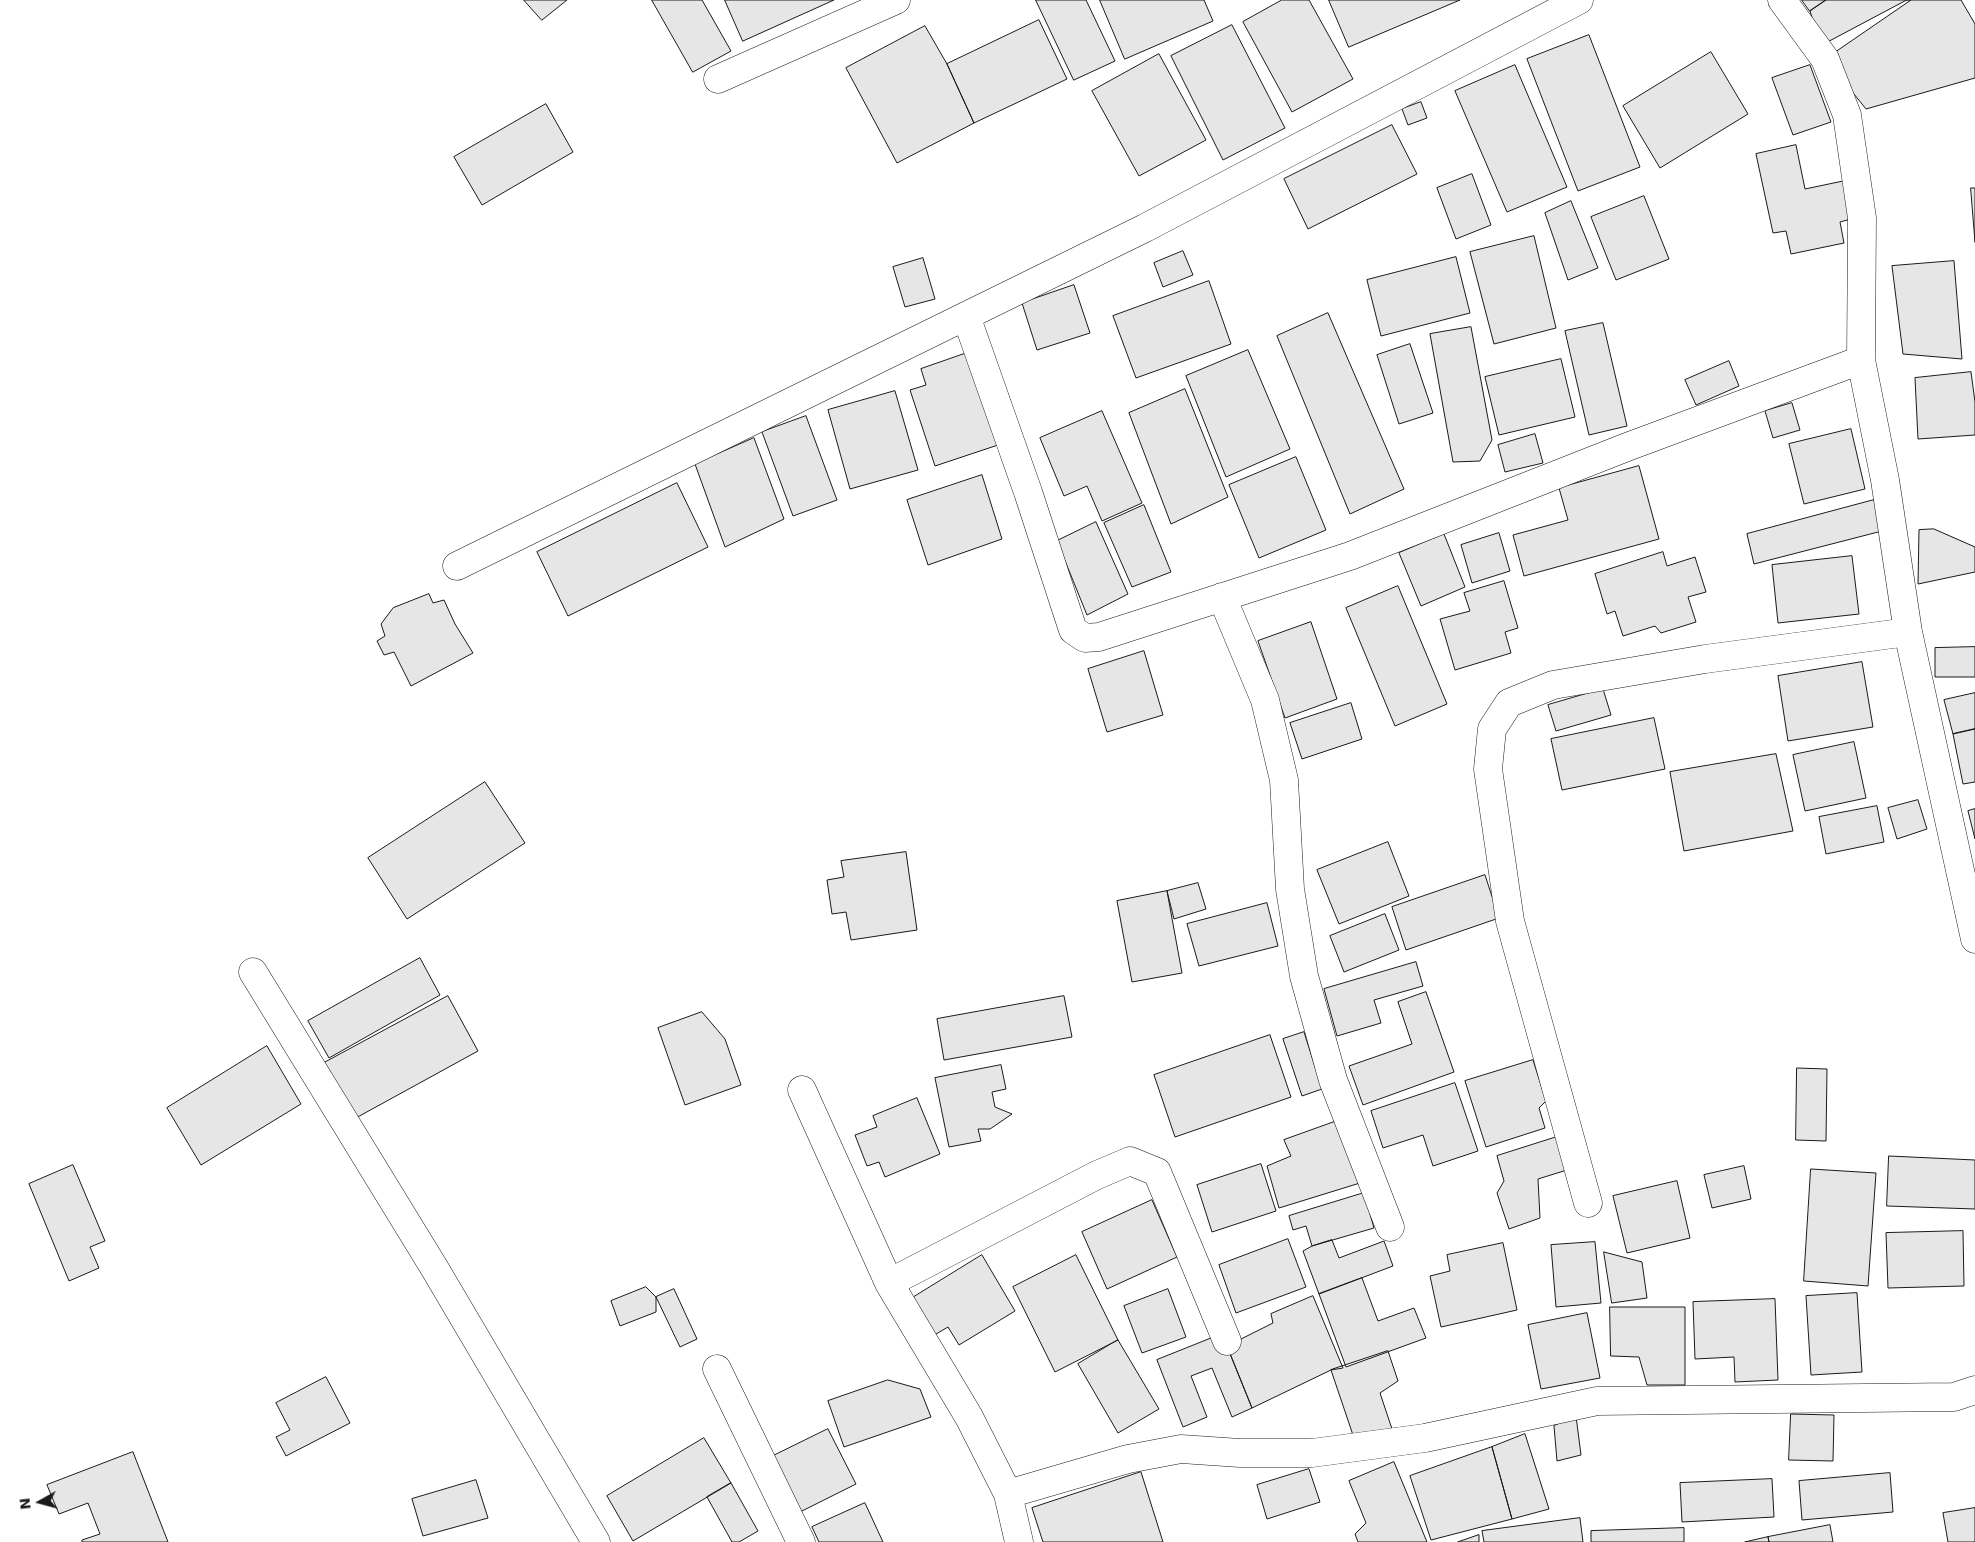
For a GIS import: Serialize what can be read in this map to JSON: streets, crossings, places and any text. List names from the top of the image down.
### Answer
{
  "north": "left"
}
